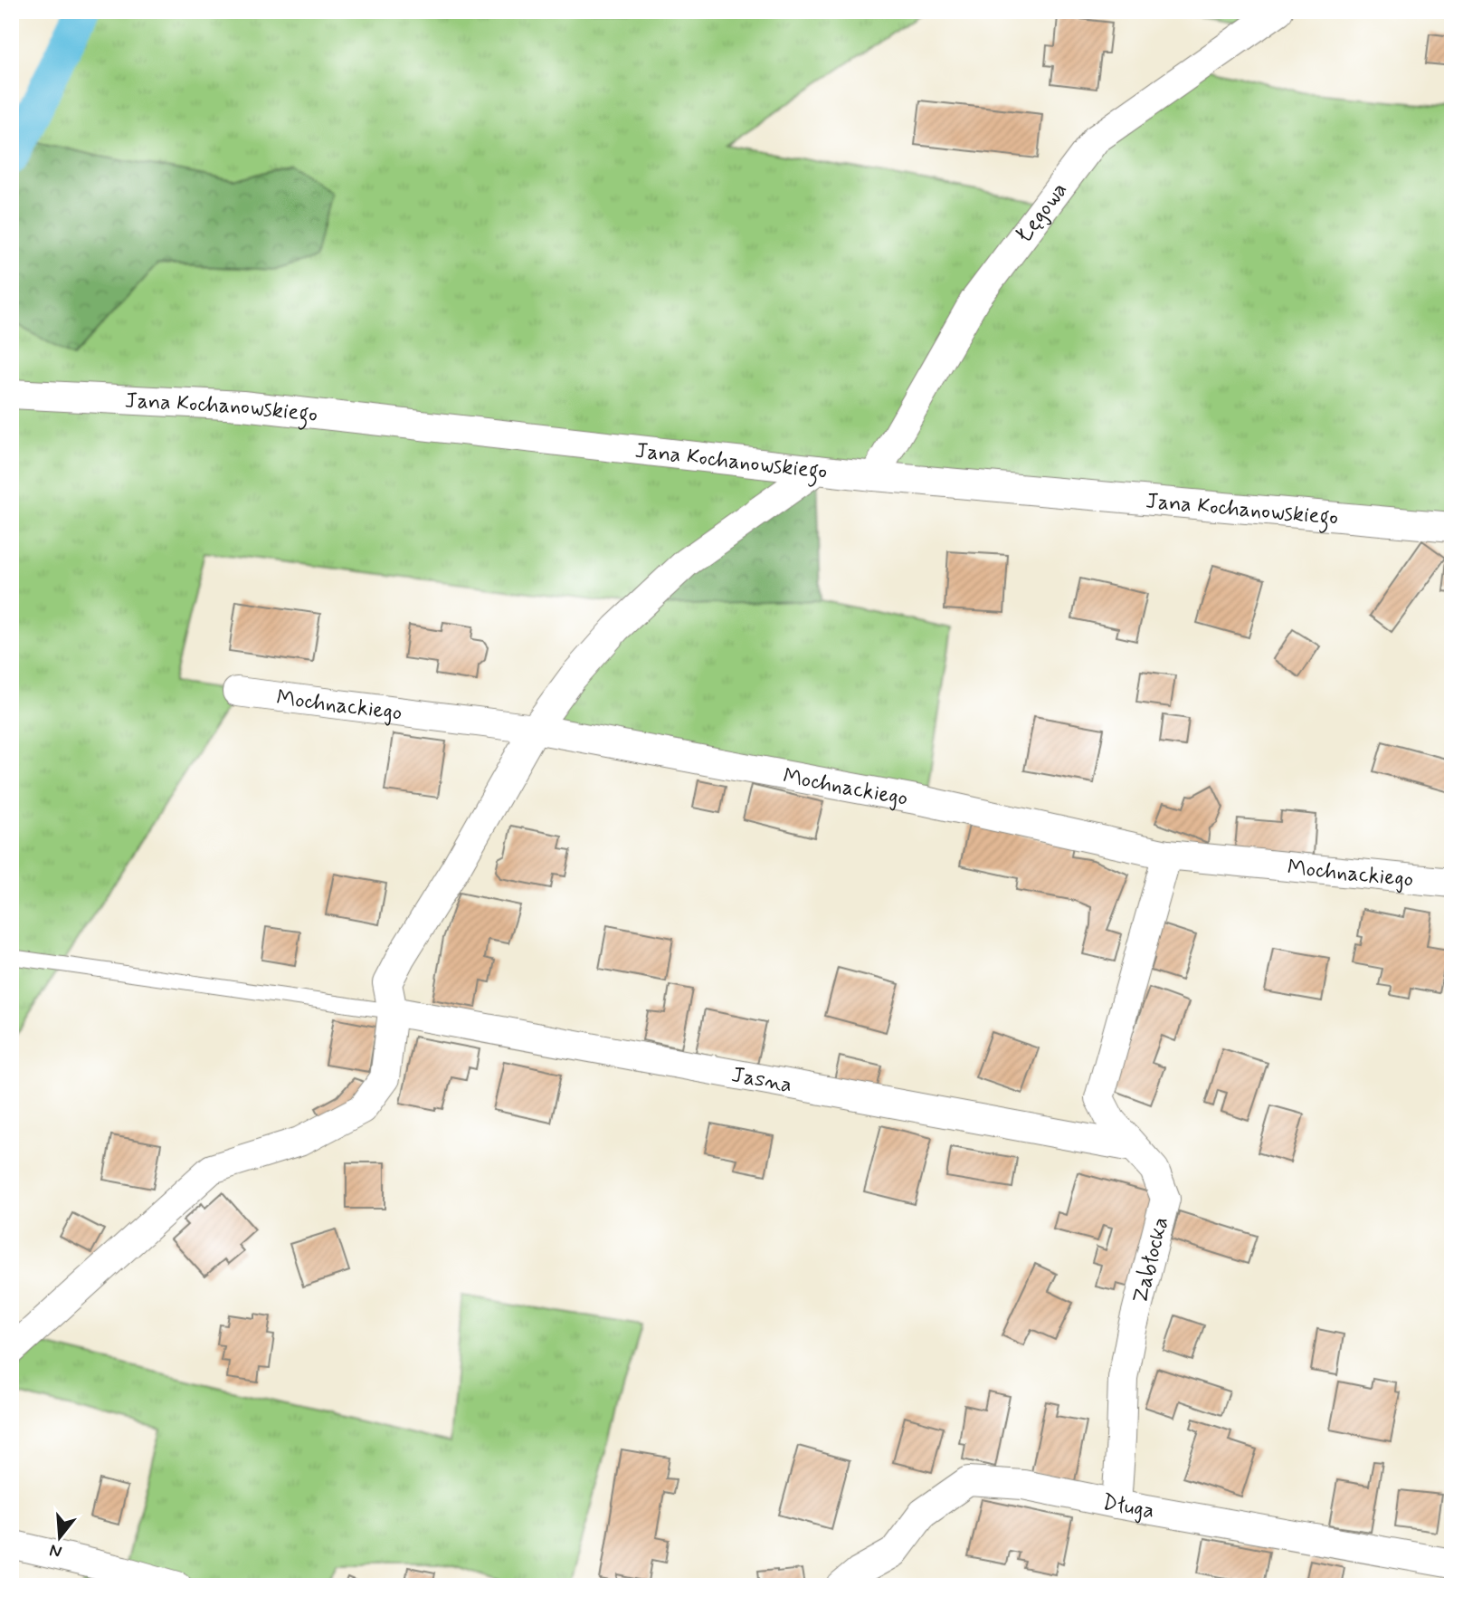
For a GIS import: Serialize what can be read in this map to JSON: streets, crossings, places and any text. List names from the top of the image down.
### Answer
{
  "streets": {
    "street": [
      "Łęgowa",
      "Jana Kochanowskiego",
      "Mochnackiego",
      "Jasna",
      "Zabłocka",
      "Długa"
    ]
  },
  "crossings": [
    ["Łęgowa", "Jana Kochanowskiego"],
    ["Mochnackiego", "Zabłocka"],
    ["Jasna", "Zabłocka"],
    ["Zabłocka", "Długa"]
  ],
  "north": "bottom"
}
